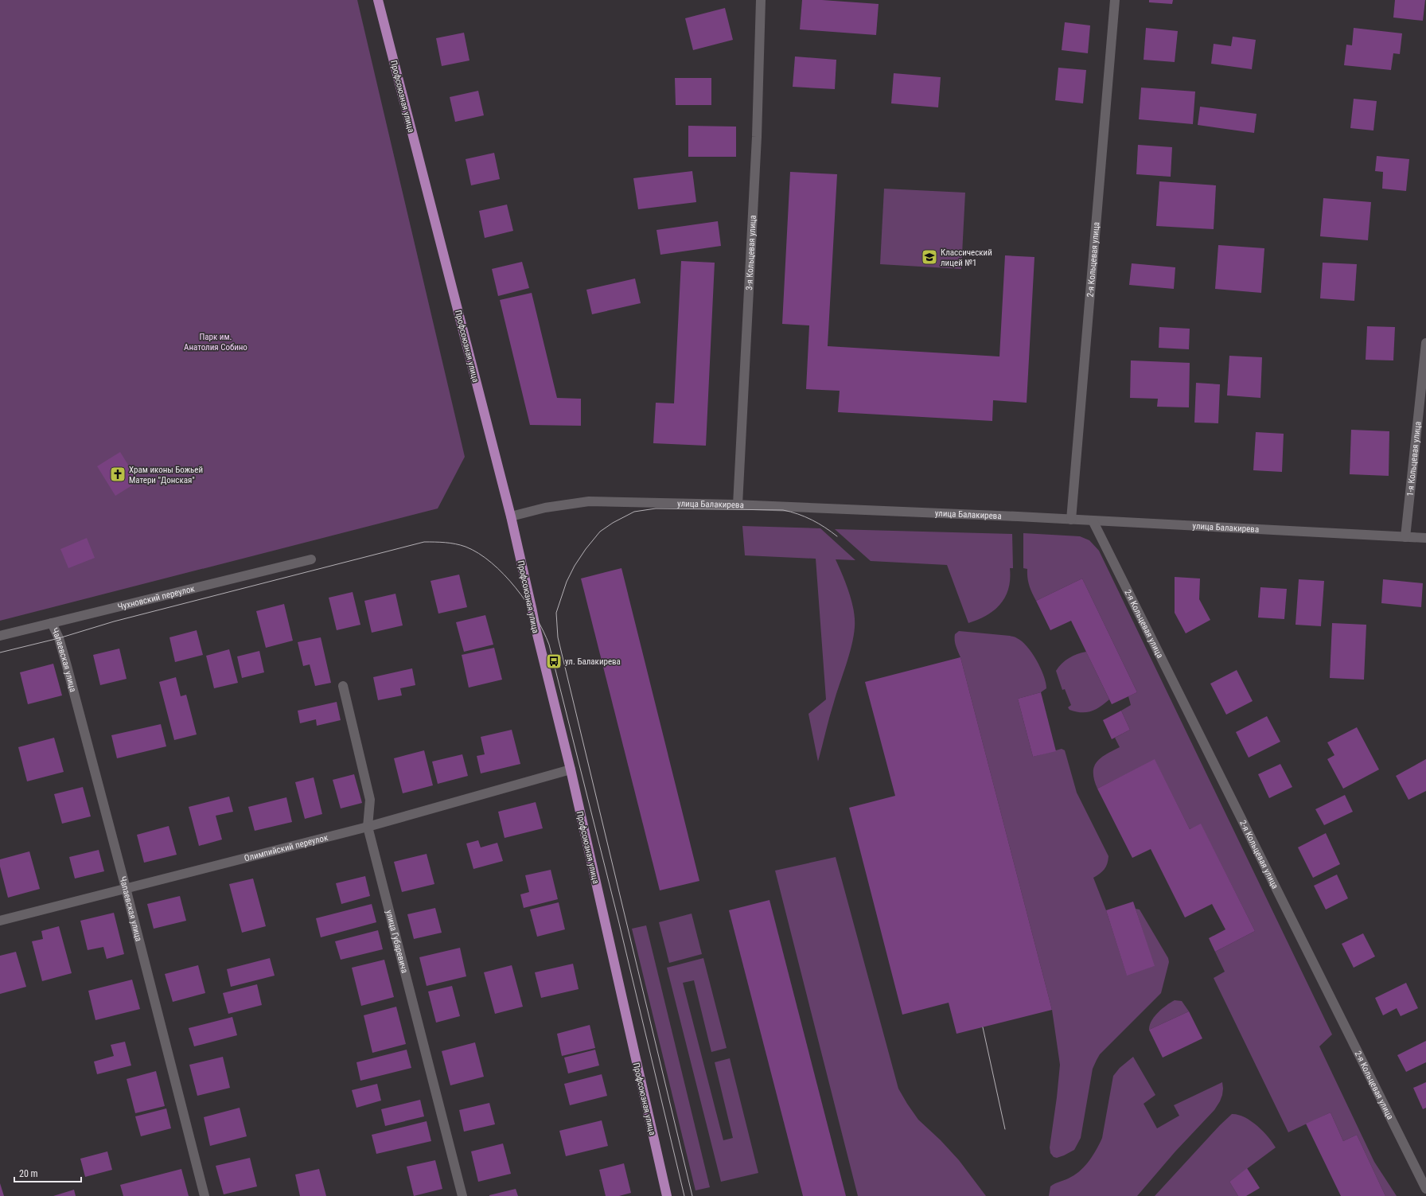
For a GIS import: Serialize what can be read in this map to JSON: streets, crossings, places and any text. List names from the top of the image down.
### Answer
{
  "streets": {
    "main road": ["Профсоюзная улица"],
    "street": [
      "3-я Кольцевая улица",
      "2-я Кольцевая улица",
      "1-я Кольцевая улица",
      "улица Балакирева",
      "Чухновский переулок",
      "Чапаевская улица",
      "Олимпийский переулок",
      "улица Губаревича"
    ]
  },
  "crossings": [
    ["Профсоюзная улица", "улица Балакирева"],
    ["Профсоюзная улица", "Олимпийский переулок"],
    ["3-я Кольцевая улица", "улица Балакирева"],
    ["2-я Кольцевая улица", "улица Балакирева"],
    ["1-я Кольцевая улица", "улица Балакирева"],
    ["Чухновский переулок", "Чапаевская улица"],
    ["Чапаевская улица", "Олимпийский переулок"],
    ["Олимпийский переулок", "улица Губаревича"]
  ],
  "parks": ["Парк им. Анатолия Собино"],
  "places": {
    "school or university": ["Классический лицей №1"],
    "church": ["Храм иконы Божьей Матери \"Донская\""],
    "bus stop": ["ул. Балакирева"]
  },
  "scale_bar": "20 m"
}
